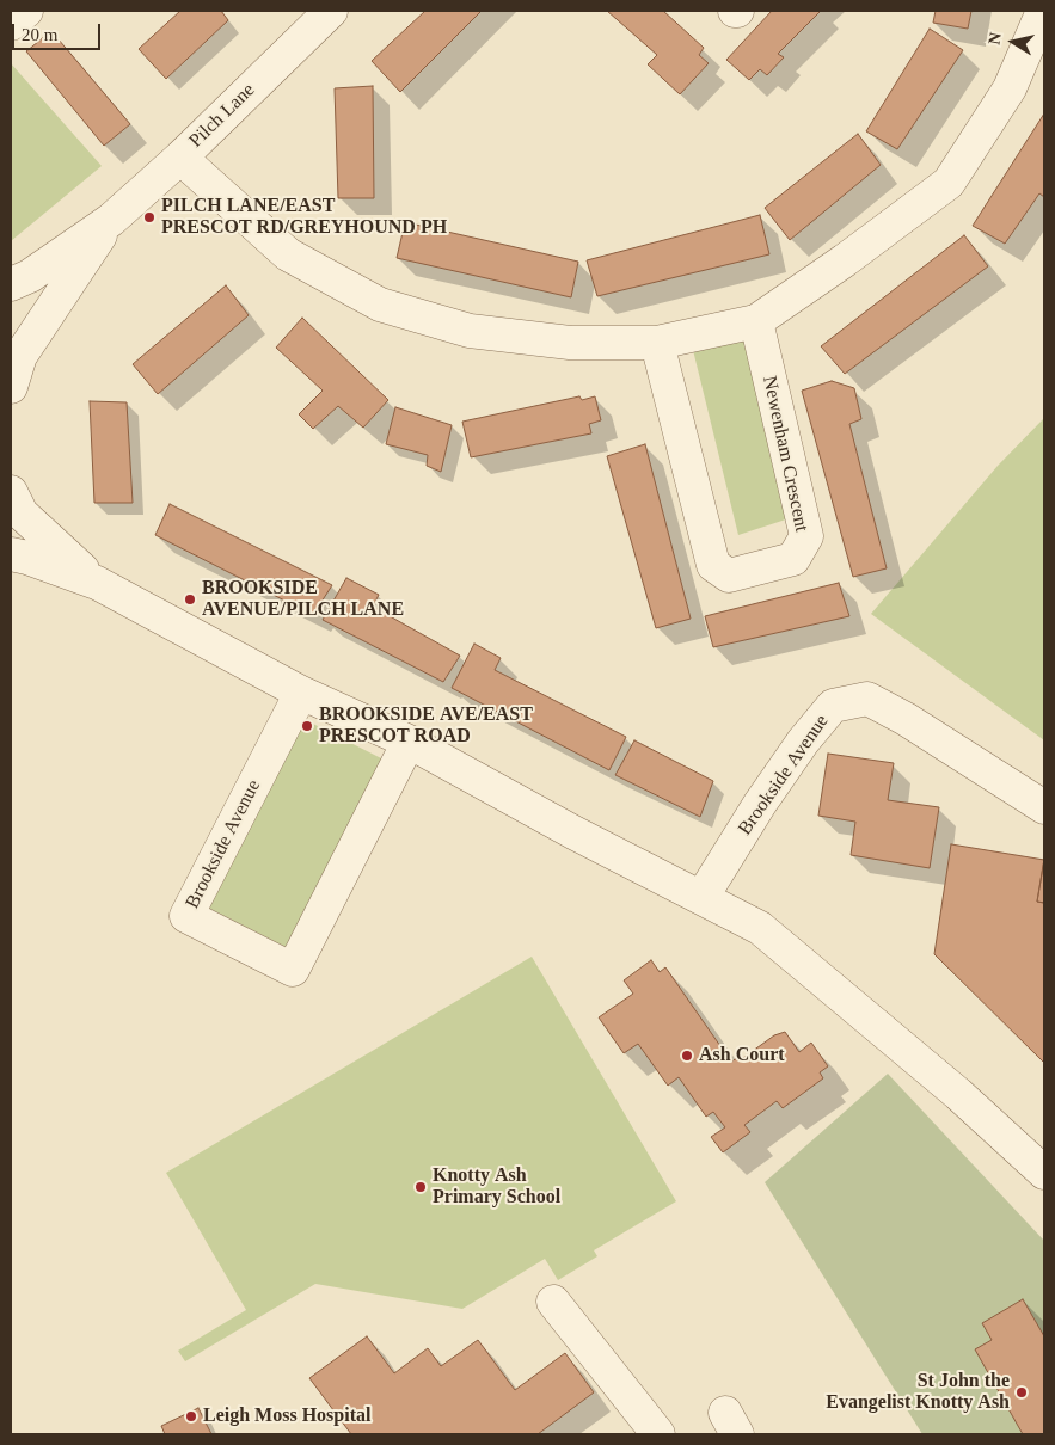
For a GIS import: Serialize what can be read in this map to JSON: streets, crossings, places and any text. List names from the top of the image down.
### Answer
{
  "streets": {
    "street": ["Pilch Lane", "Newenham Crescent", "Brookside Avenue"]
  },
  "places": [
    "PILCH LANE/EAST PRESCOT RD/GREYHOUND PH",
    "BROOKSIDE AVENUE/PILCH LANE",
    "BROOKSIDE AVE/EAST PRESCOT ROAD",
    "Ash Court",
    "Knotty Ash Primary School",
    "St John the Evangelist Knotty Ash",
    "Leigh Moss Hospital"
  ],
  "scale_bar": "20 m",
  "north": "left"
}
